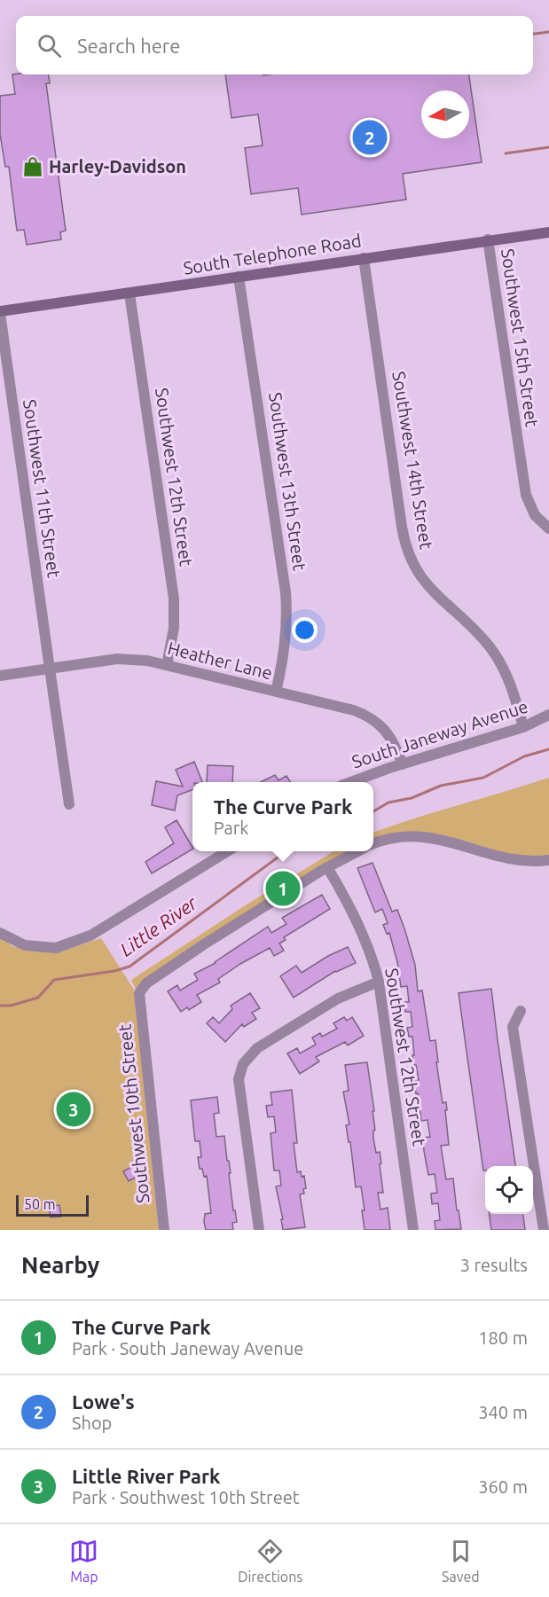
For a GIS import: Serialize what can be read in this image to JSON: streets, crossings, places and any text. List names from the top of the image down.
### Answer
{
  "streets": {
    "main road": ["South Telephone Road"],
    "street": [
      "Southwest 15th Street",
      "Southwest 14th Street",
      "Southwest 12th Street",
      "Southwest 13th Street",
      "Southwest 11th Street",
      "Heather Lane",
      "South Janeway Avenue",
      "Southwest 10th Street"
    ]
  },
  "crossings": [
    ["South Telephone Road", "Southwest 15th Street"],
    ["South Telephone Road", "Southwest 14th Street"],
    ["South Telephone Road", "Southwest 12th Street"],
    ["South Telephone Road", "Southwest 13th Street"],
    ["South Telephone Road", "Southwest 11th Street"],
    ["Southwest 14th Street", "South Janeway Avenue"],
    ["Southwest 12th Street", "Heather Lane"],
    ["Southwest 12th Street", "Southwest 10th Street"],
    ["Southwest 13th Street", "Heather Lane"],
    ["Southwest 11th Street", "Heather Lane"],
    ["Heather Lane", "South Janeway Avenue"]
  ],
  "water": ["Little River"],
  "places": {
    "shop": ["Harley-Davidson"]
  },
  "scale_bar": "50 m",
  "north": "left",
  "page": {
    "search": "Search here",
    "pins": ["2", "1", "3"],
    "popup": ["The Curve Park", "Park"],
    "scale": "50 m",
    "heading": ["Nearby", "3 results"],
    "list": [
      {
        "mark": "1",
        "name": "The Curve Park",
        "note": "Park · South Janeway Avenue",
        "value": "180 m"
      },
      {
        "mark": "2",
        "name": "Lowe's",
        "note": "Shop",
        "value": "340 m"
      },
      {
        "mark": "3",
        "name": "Little River Park",
        "note": "Park · Southwest 10th Street",
        "value": "360 m"
      }
    ],
    "nav": ["Map", "Directions", "Saved"]
  }
}
